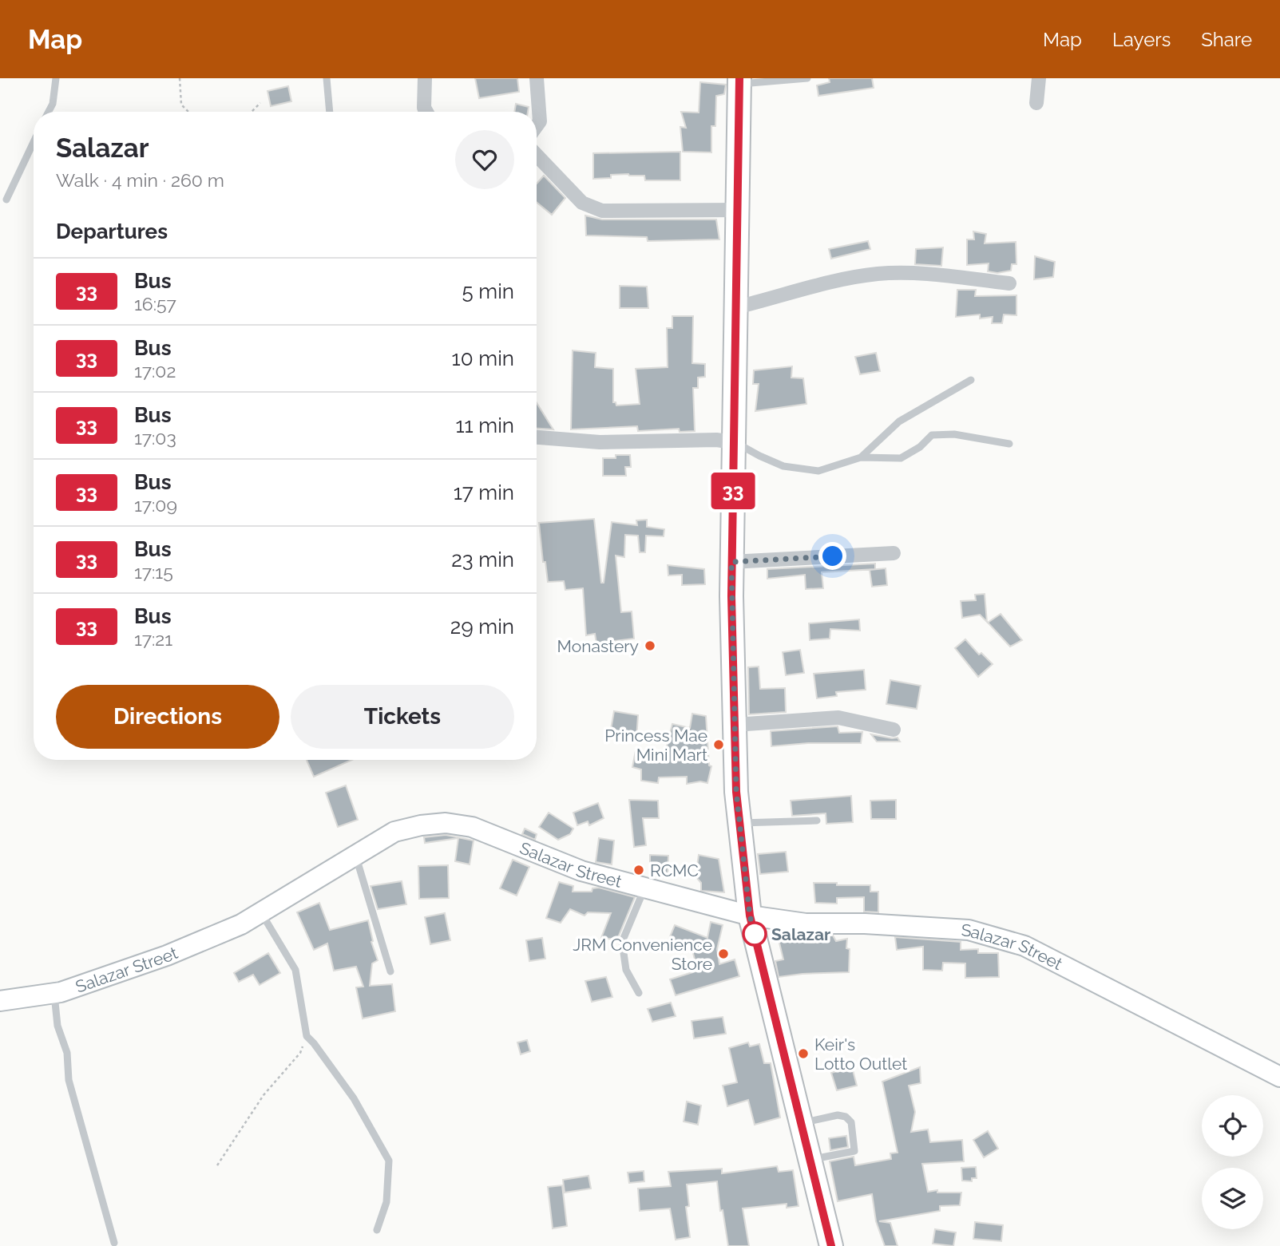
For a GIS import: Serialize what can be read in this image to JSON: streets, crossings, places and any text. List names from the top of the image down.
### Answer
{
  "streets": {
    "street": ["Salazar Street"]
  },
  "places": [
    "Monastery",
    "Princess Mae Mini Mart",
    "RCMC",
    "Salazar",
    "JRM Convenience Store",
    "Keir's Lotto Outlet"
  ],
  "lines": ["bus line 33"],
  "page": {
    "header": "Map",
    "nav": ["Map", "Layers", "Share"],
    "on_map": "33",
    "heading": [
      ["Salazar", "Walk · 4 min · 260 m"],
      "Departures"
    ],
    "list": [
      {
        "mark": "33",
        "name": "Bus",
        "note": "16:57",
        "value": "5 min"
      },
      {
        "mark": "33",
        "name": "Bus",
        "note": "17:02",
        "value": "10 min"
      },
      {
        "mark": "33",
        "name": "Bus",
        "note": "17:03",
        "value": "11 min"
      },
      {
        "mark": "33",
        "name": "Bus",
        "note": "17:09",
        "value": "17 min"
      },
      {
        "mark": "33",
        "name": "Bus",
        "note": "17:15",
        "value": "23 min"
      },
      {
        "mark": "33",
        "name": "Bus",
        "note": "17:21",
        "value": "29 min"
      }
    ],
    "buttons": ["Directions", "Tickets"]
  }
}
